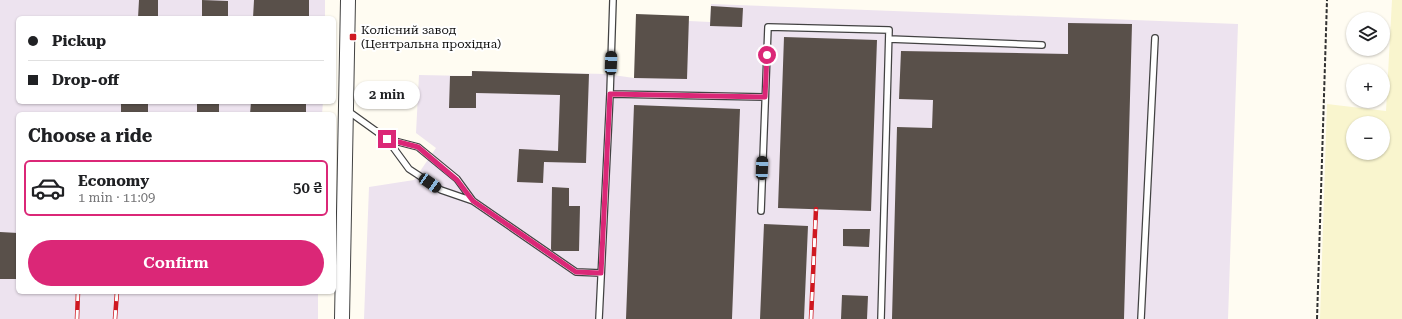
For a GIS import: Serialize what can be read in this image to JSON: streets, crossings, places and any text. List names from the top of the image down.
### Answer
{
  "places": {
    "transit": ["Колісний завод (Центральна прохідна)"]
  },
  "page": {
    "map_buttons": ["+", "−"],
    "banner": ["Pickup", "Drop-off"],
    "bubble": "2 min",
    "heading": "Choose a ride",
    "list": [
      {
        "name": "Economy",
        "note": "1 min · 11:09",
        "value": "50 ₴"
      }
    ],
    "buttons": "Confirm"
  }
}
